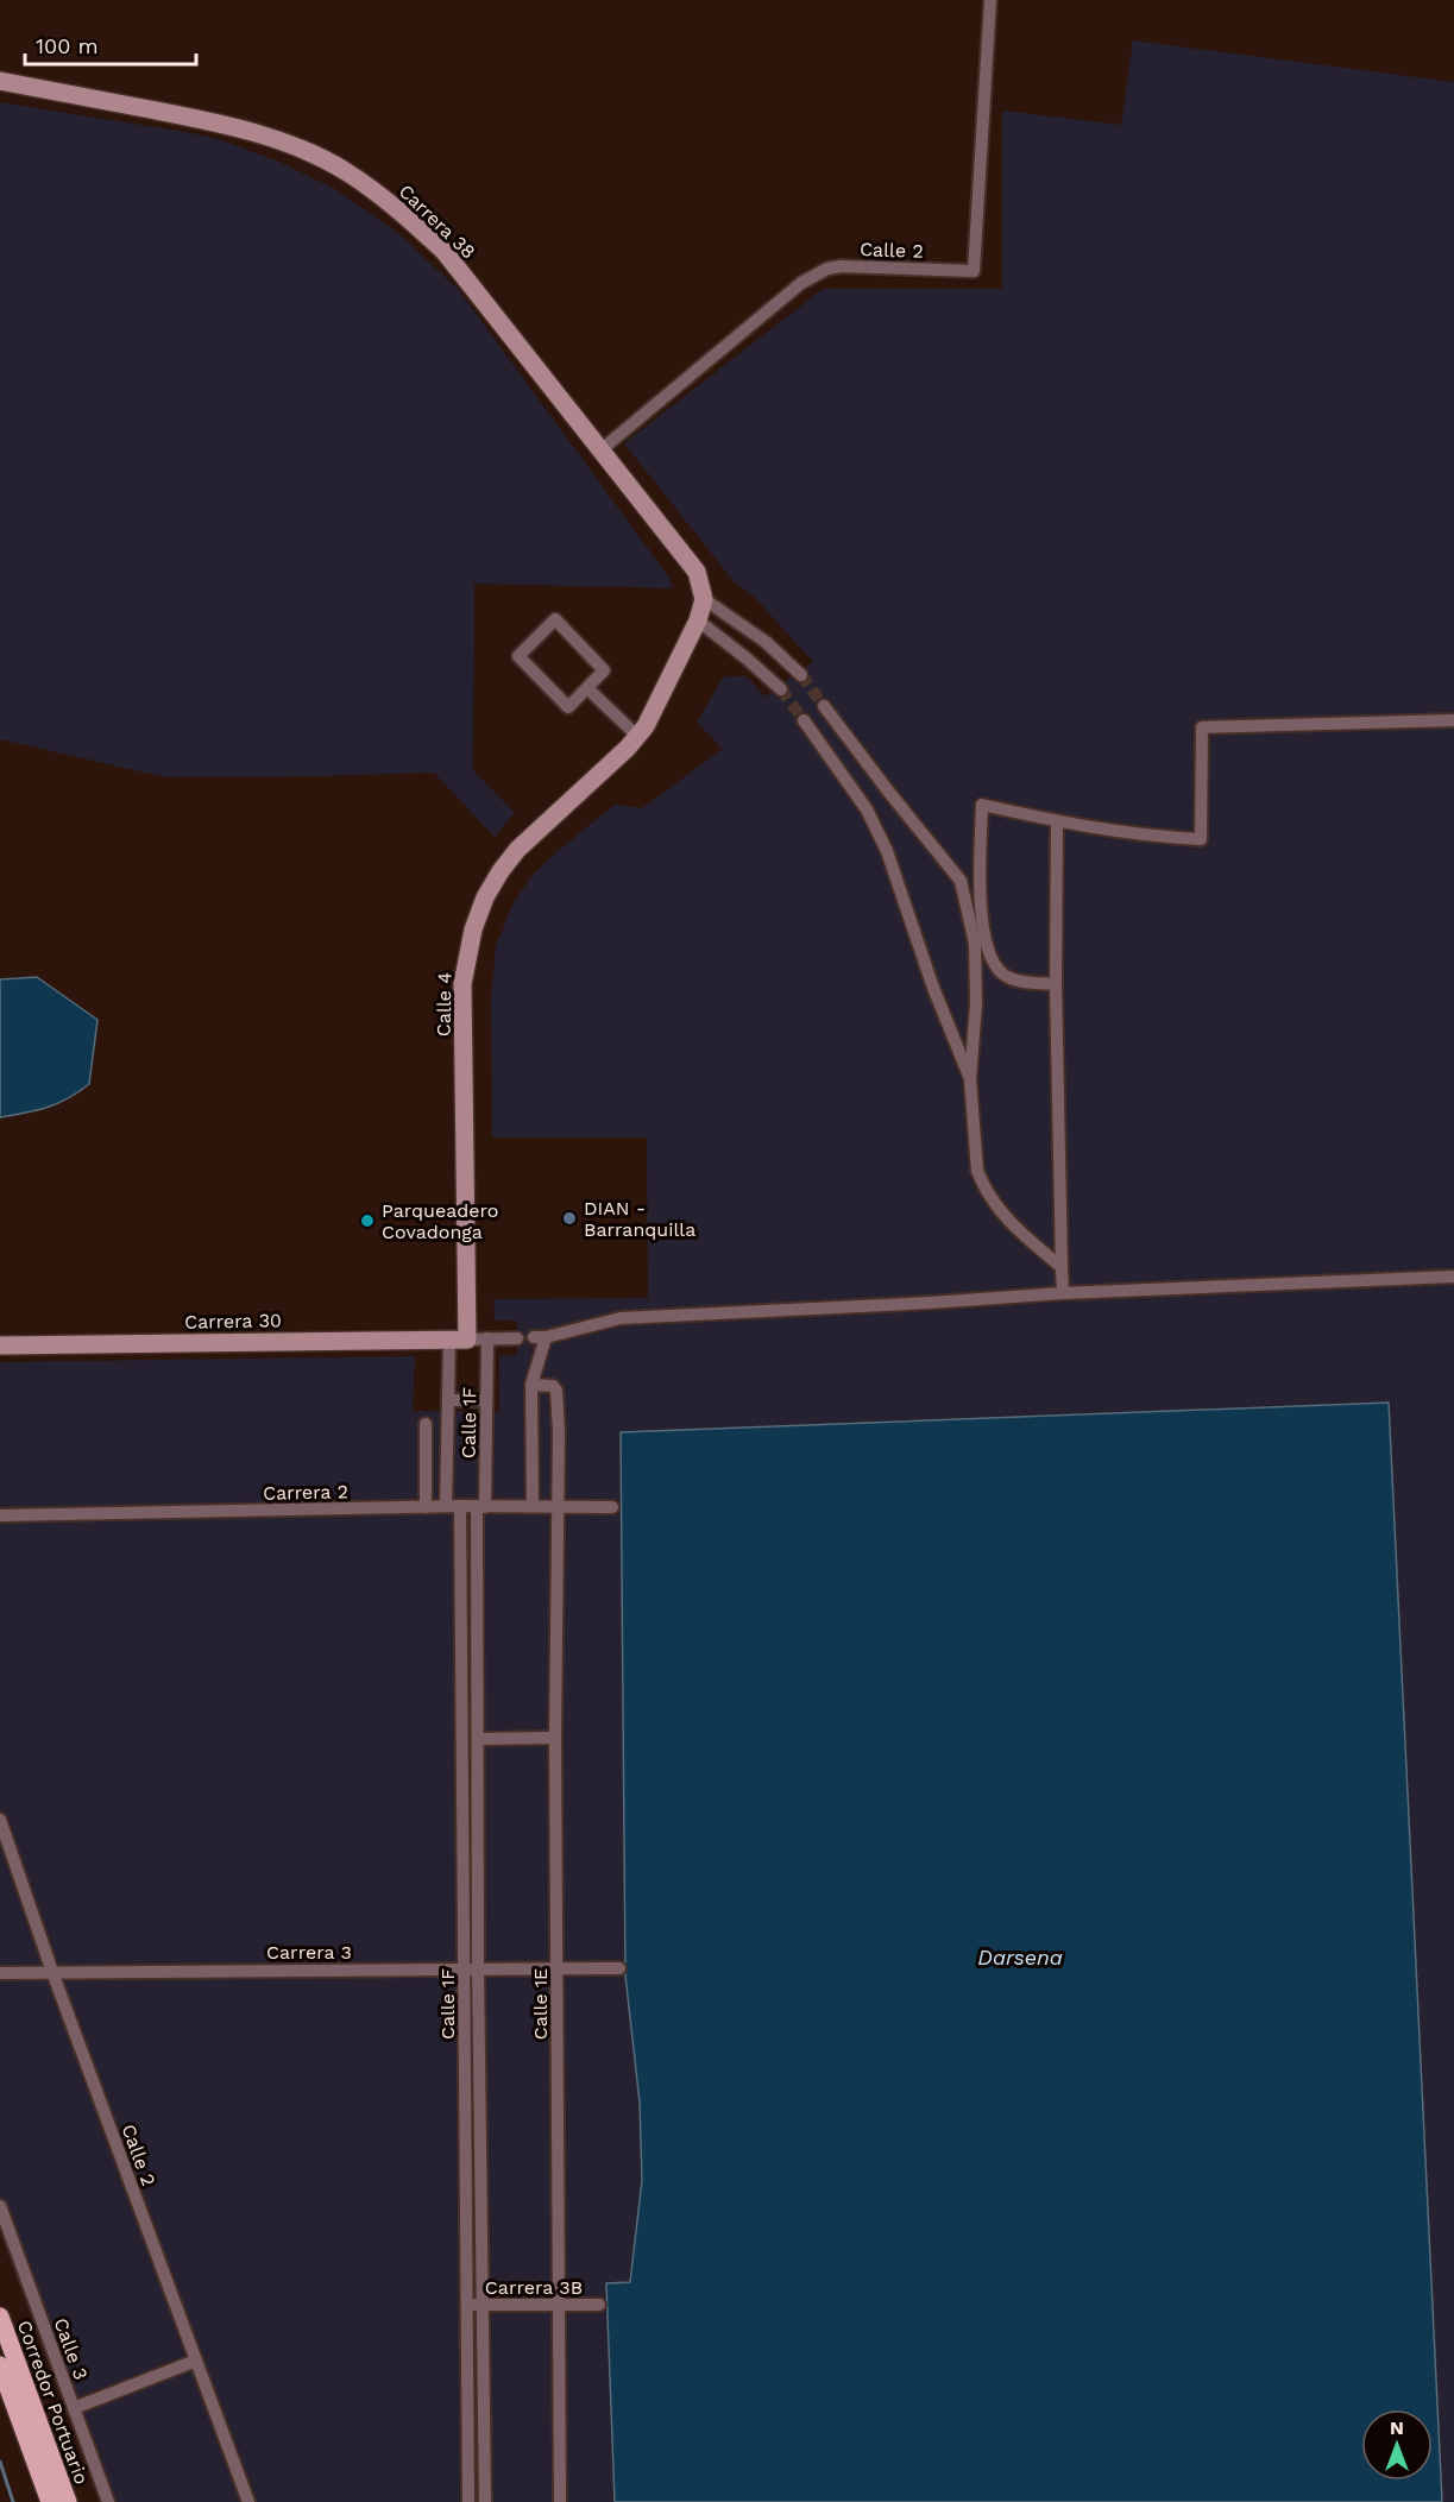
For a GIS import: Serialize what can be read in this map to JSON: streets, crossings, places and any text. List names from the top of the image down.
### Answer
{
  "streets": {
    "main road": ["Corredor Portuario"],
    "street": [
      "Carrera 38",
      "Calle 2",
      "Calle 4",
      "Carrera 30",
      "Calle 1F",
      "Carrera 2",
      "Carrera 3",
      "Calle 1E",
      "Carrera 3B",
      "Calle 3"
    ]
  },
  "crossings": [
    ["Carrera 38", "Calle 2"],
    ["Carrera 38", "Calle 4"],
    ["Calle 2", "Carrera 3"],
    ["Calle 4", "Carrera 30"],
    ["Calle 4", "Calle 1F"],
    ["Carrera 30", "Calle 1F"],
    ["Calle 1F", "Carrera 2"],
    ["Calle 1F", "Carrera 3"],
    ["Calle 1F", "Carrera 3B"],
    ["Carrera 2", "Calle 1E"],
    ["Carrera 3", "Calle 1E"],
    ["Calle 1E", "Carrera 3B"]
  ],
  "water": ["Darsena"],
  "places": ["DIAN - Barranquilla", "Parqueadero Covadonga"],
  "scale_bar": "100 m",
  "north": "top"
}
